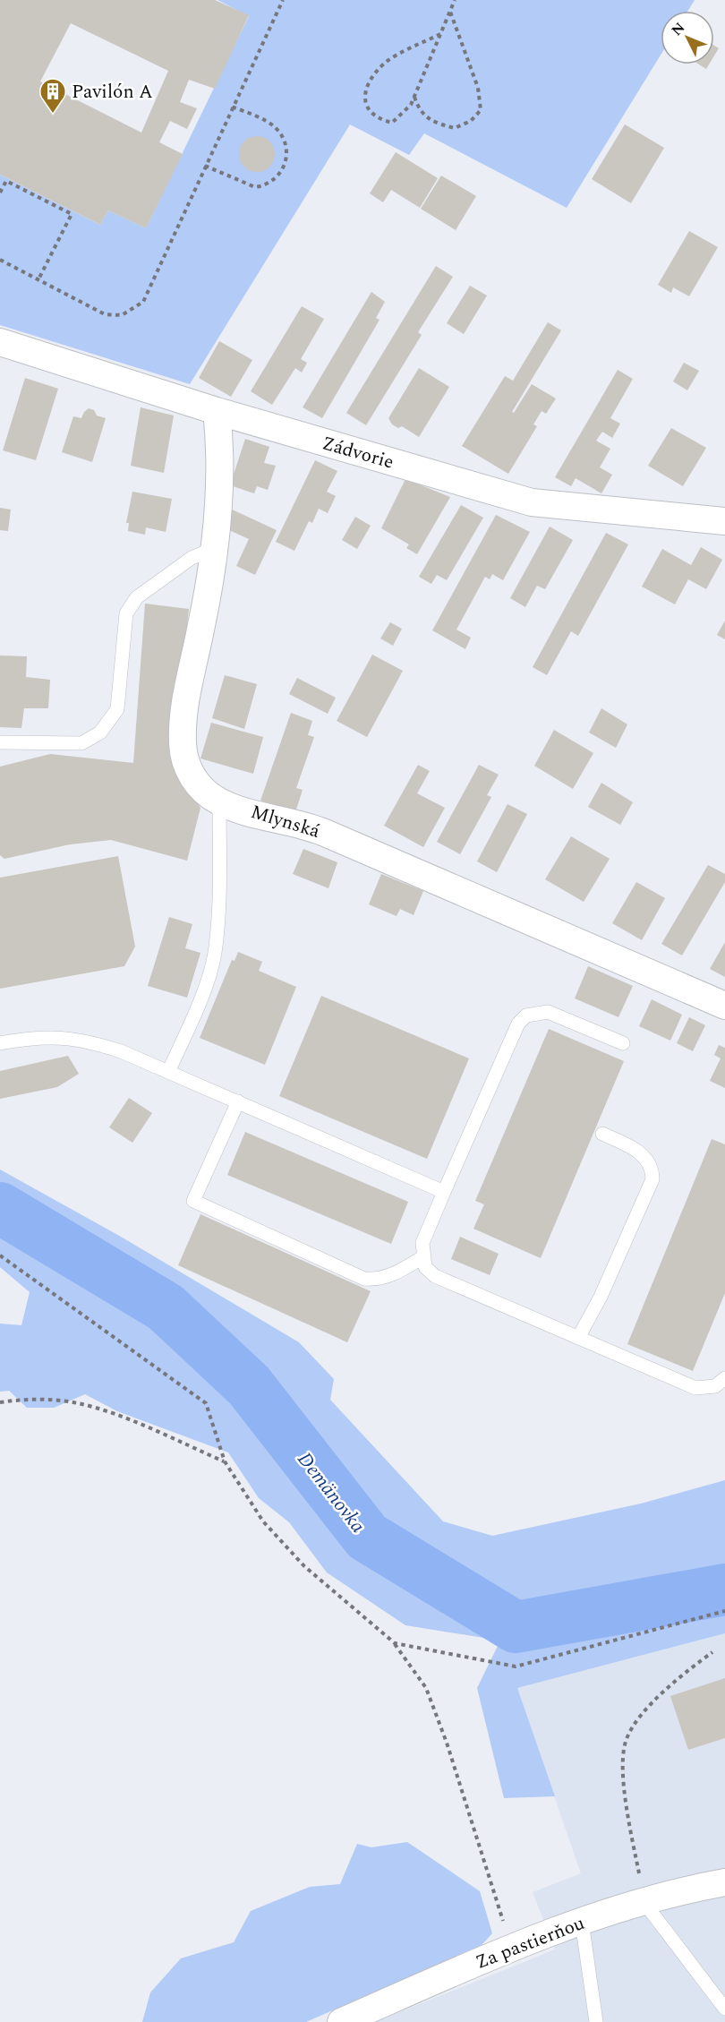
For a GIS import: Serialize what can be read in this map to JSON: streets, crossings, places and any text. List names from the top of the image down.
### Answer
{
  "streets": {
    "street": ["Zádvorie", "Mlynská", "Za pastierňou"]
  },
  "crossings": [
    ["Zádvorie", "Mlynská"]
  ],
  "water": ["Demänovka"],
  "places": {
    "building": ["Pavilón A"]
  },
  "north": "top left"
}
